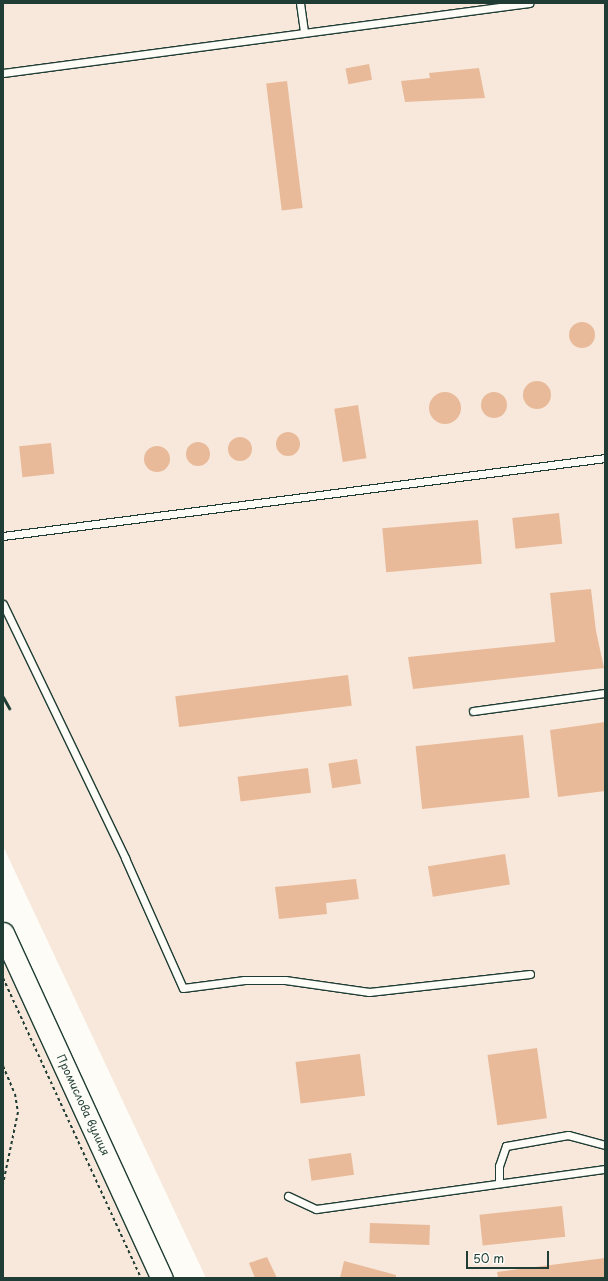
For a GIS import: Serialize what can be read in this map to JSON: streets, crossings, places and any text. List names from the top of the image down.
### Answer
{
  "streets": {
    "main road": ["Промислова вулиця"]
  },
  "scale_bar": "50 m"
}
